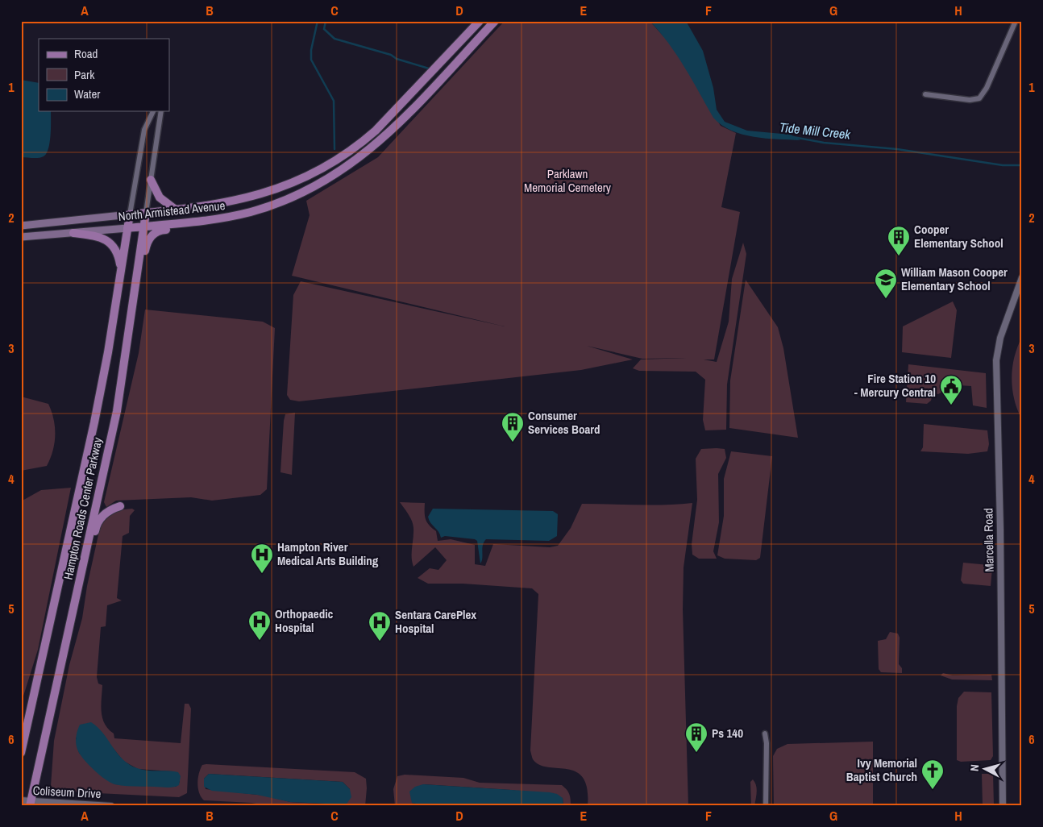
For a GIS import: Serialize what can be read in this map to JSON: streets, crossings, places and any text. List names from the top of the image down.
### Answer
{
  "streets": {
    "main road": ["North Armistead Avenue", "Hampton Roads Center Parkway"],
    "street": ["Marcella Road", "Coliseum Drive"]
  },
  "crossings": [
    ["North Armistead Avenue", "Hampton Roads Center Parkway"],
    ["Hampton Roads Center Parkway", "Coliseum Drive"]
  ],
  "water": ["Tide Mill Creek"],
  "parks": ["Parklawn Memorial Cemetery"],
  "places": {
    "building": ["Cooper Elementary School", "Consumer Services Board", "Ps 140"],
    "school or university": ["William Mason Cooper Elementary School"],
    "public building": ["Fire Station 10 - Mercury Central"],
    "hospital": ["Hampton River Medical Arts Building", "Orthopaedic Hospital", "Sentara CarePlex Hospital"],
    "church": ["Ivy Memorial Baptist Church"]
  },
  "legend": ["Road", "Park", "Water"],
  "north": "left",
  "grid": {
    "columns": [
      "A",
      "B",
      "C",
      "D",
      "E",
      "F",
      "G",
      "H"
    ],
    "rows": [
      "1",
      "2",
      "3",
      "4",
      "5",
      "6"
    ]
  }
}
